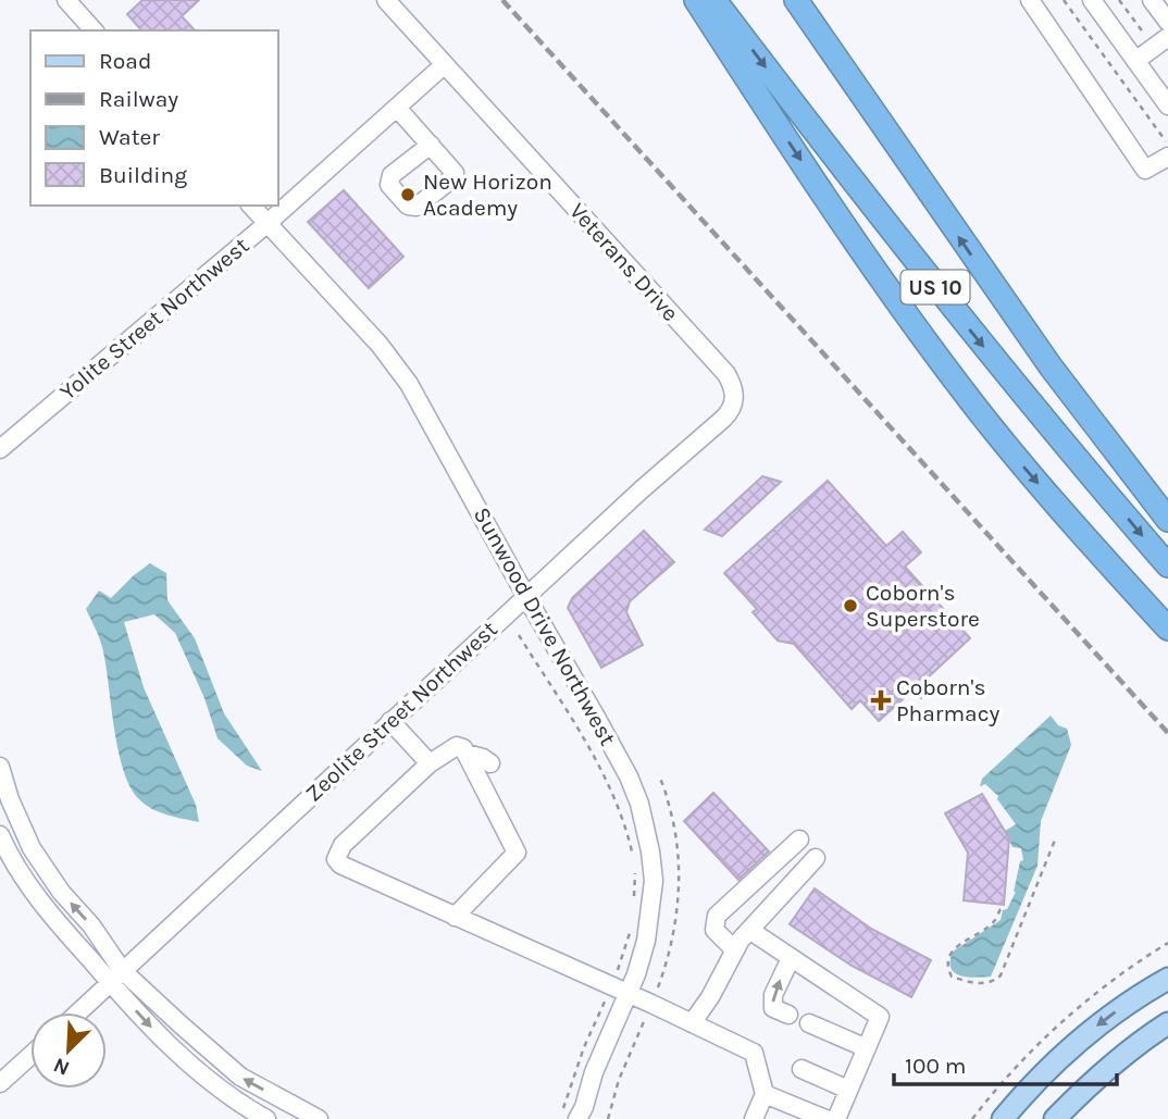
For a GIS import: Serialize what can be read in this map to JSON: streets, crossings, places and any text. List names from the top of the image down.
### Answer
{
  "streets": {
    "highway": ["US 10"],
    "street": [
      "Veterans Drive",
      "Yolite Street Northwest",
      "Sunwood Drive Northwest",
      "Zeolite Street Northwest"
    ]
  },
  "crossings": [
    ["Veterans Drive", "Yolite Street Northwest"],
    ["Veterans Drive", "Zeolite Street Northwest"],
    ["Yolite Street Northwest", "Sunwood Drive Northwest"],
    ["Sunwood Drive Northwest", "Zeolite Street Northwest"]
  ],
  "places": {
    "other": ["New Horizon Academy", "Coborn's Superstore"],
    "health": ["Coborn's Pharmacy"]
  },
  "legend": [
    "Road",
    "Railway",
    "Water",
    "Building"
  ],
  "scale_bar": "100 m",
  "north": "bottom left"
}
